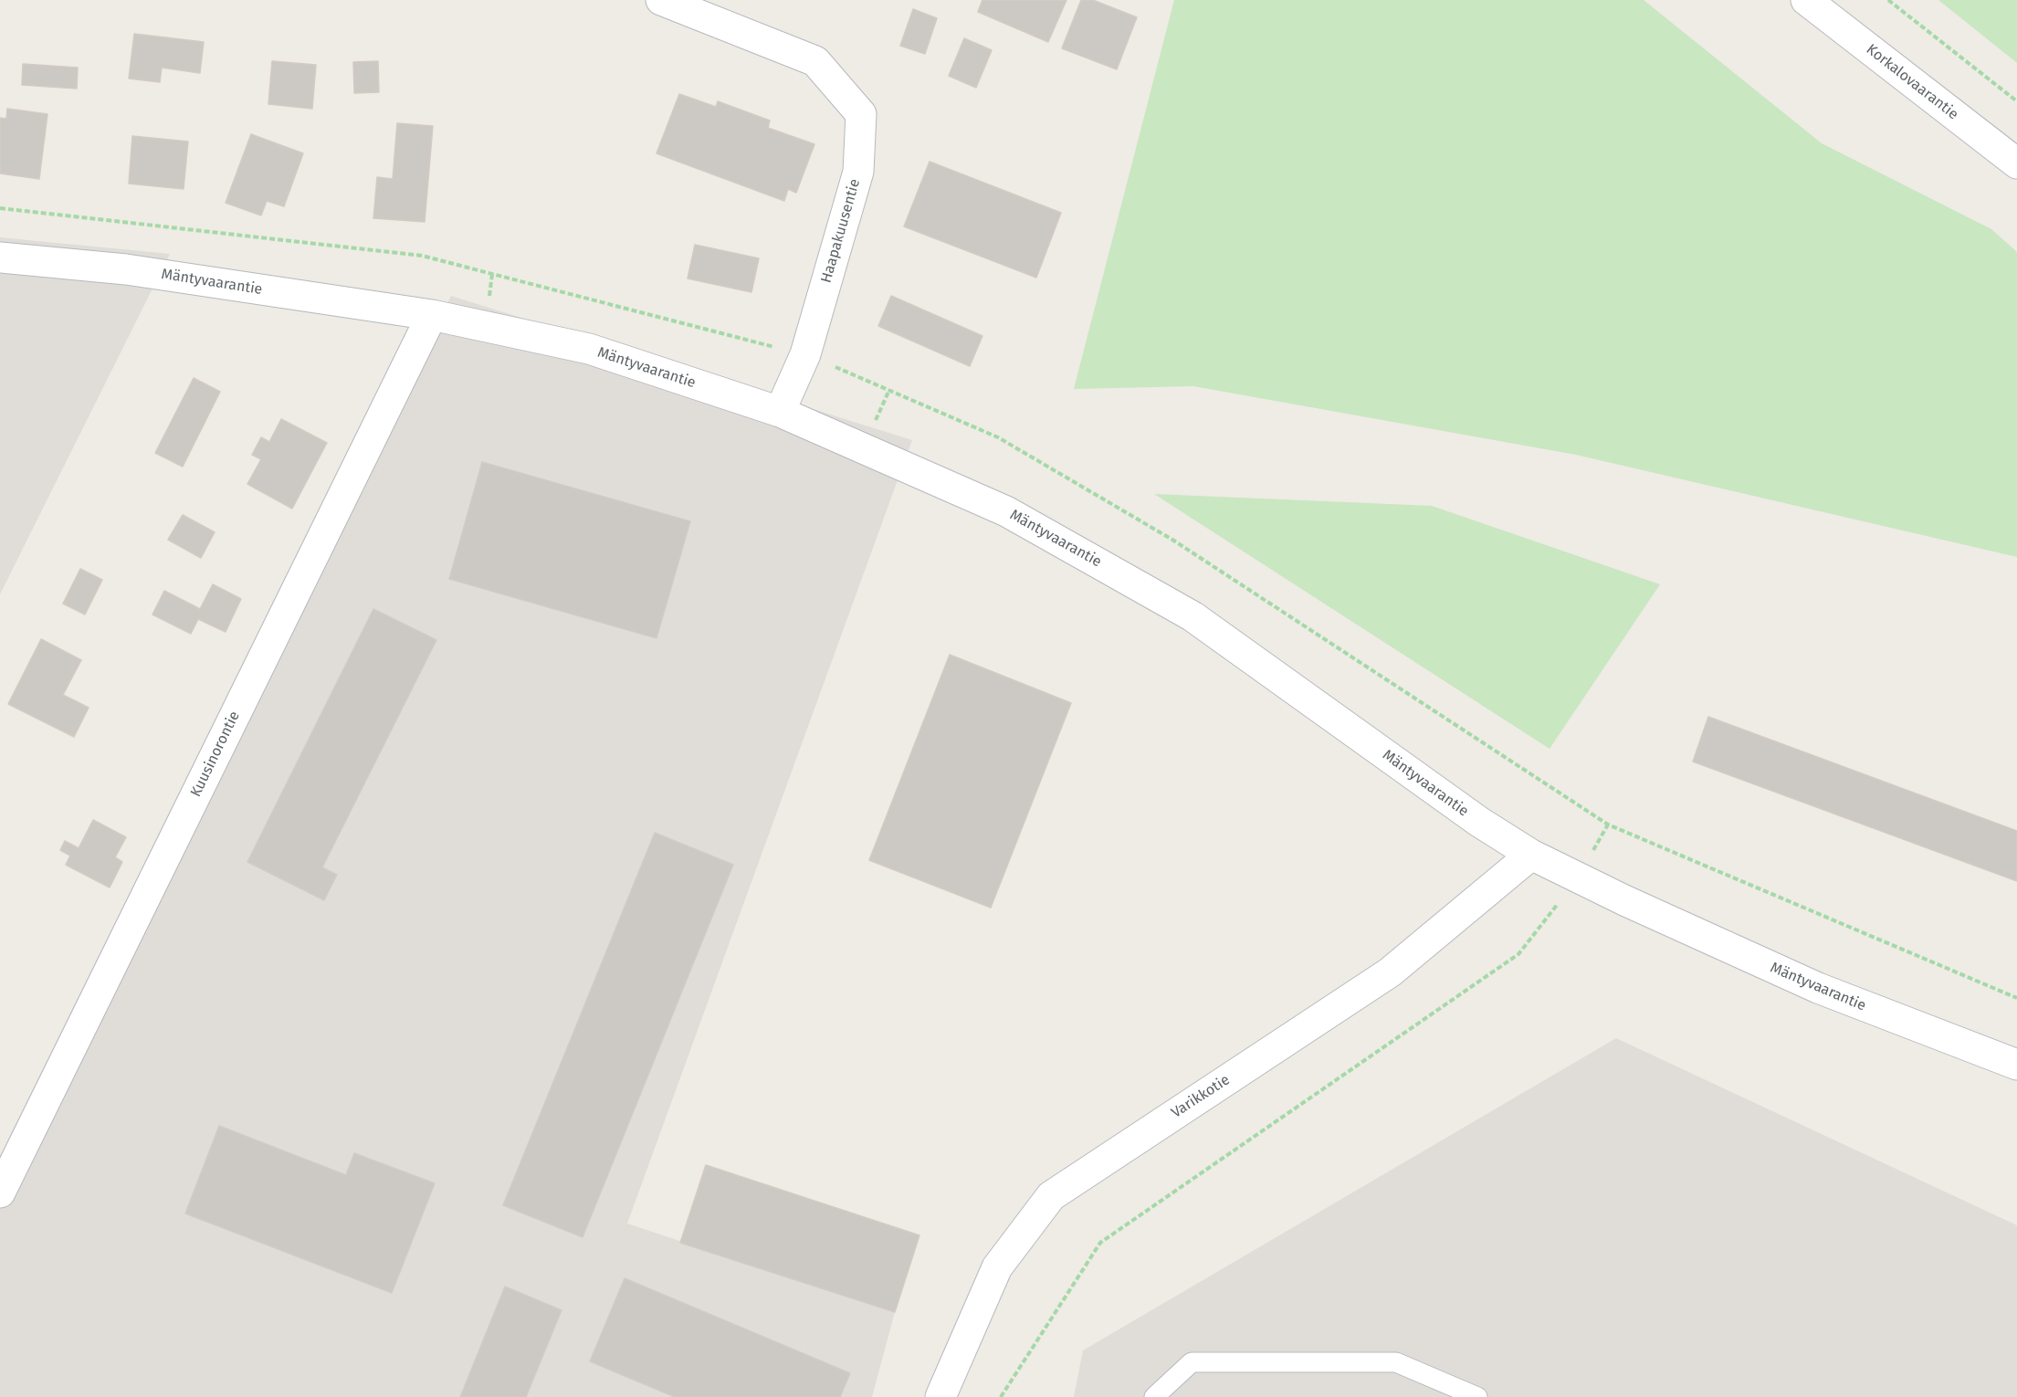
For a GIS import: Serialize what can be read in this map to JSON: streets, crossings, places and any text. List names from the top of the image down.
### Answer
{
  "streets": {
    "street": [
      "Korkalovaarantie",
      "Haapakuusentie",
      "Mäntyvaarantie",
      "Kuusinorontie",
      "Varikkotie"
    ]
  },
  "crossings": [
    ["Haapakuusentie", "Mäntyvaarantie"],
    ["Mäntyvaarantie", "Kuusinorontie"],
    ["Mäntyvaarantie", "Varikkotie"]
  ]
}
